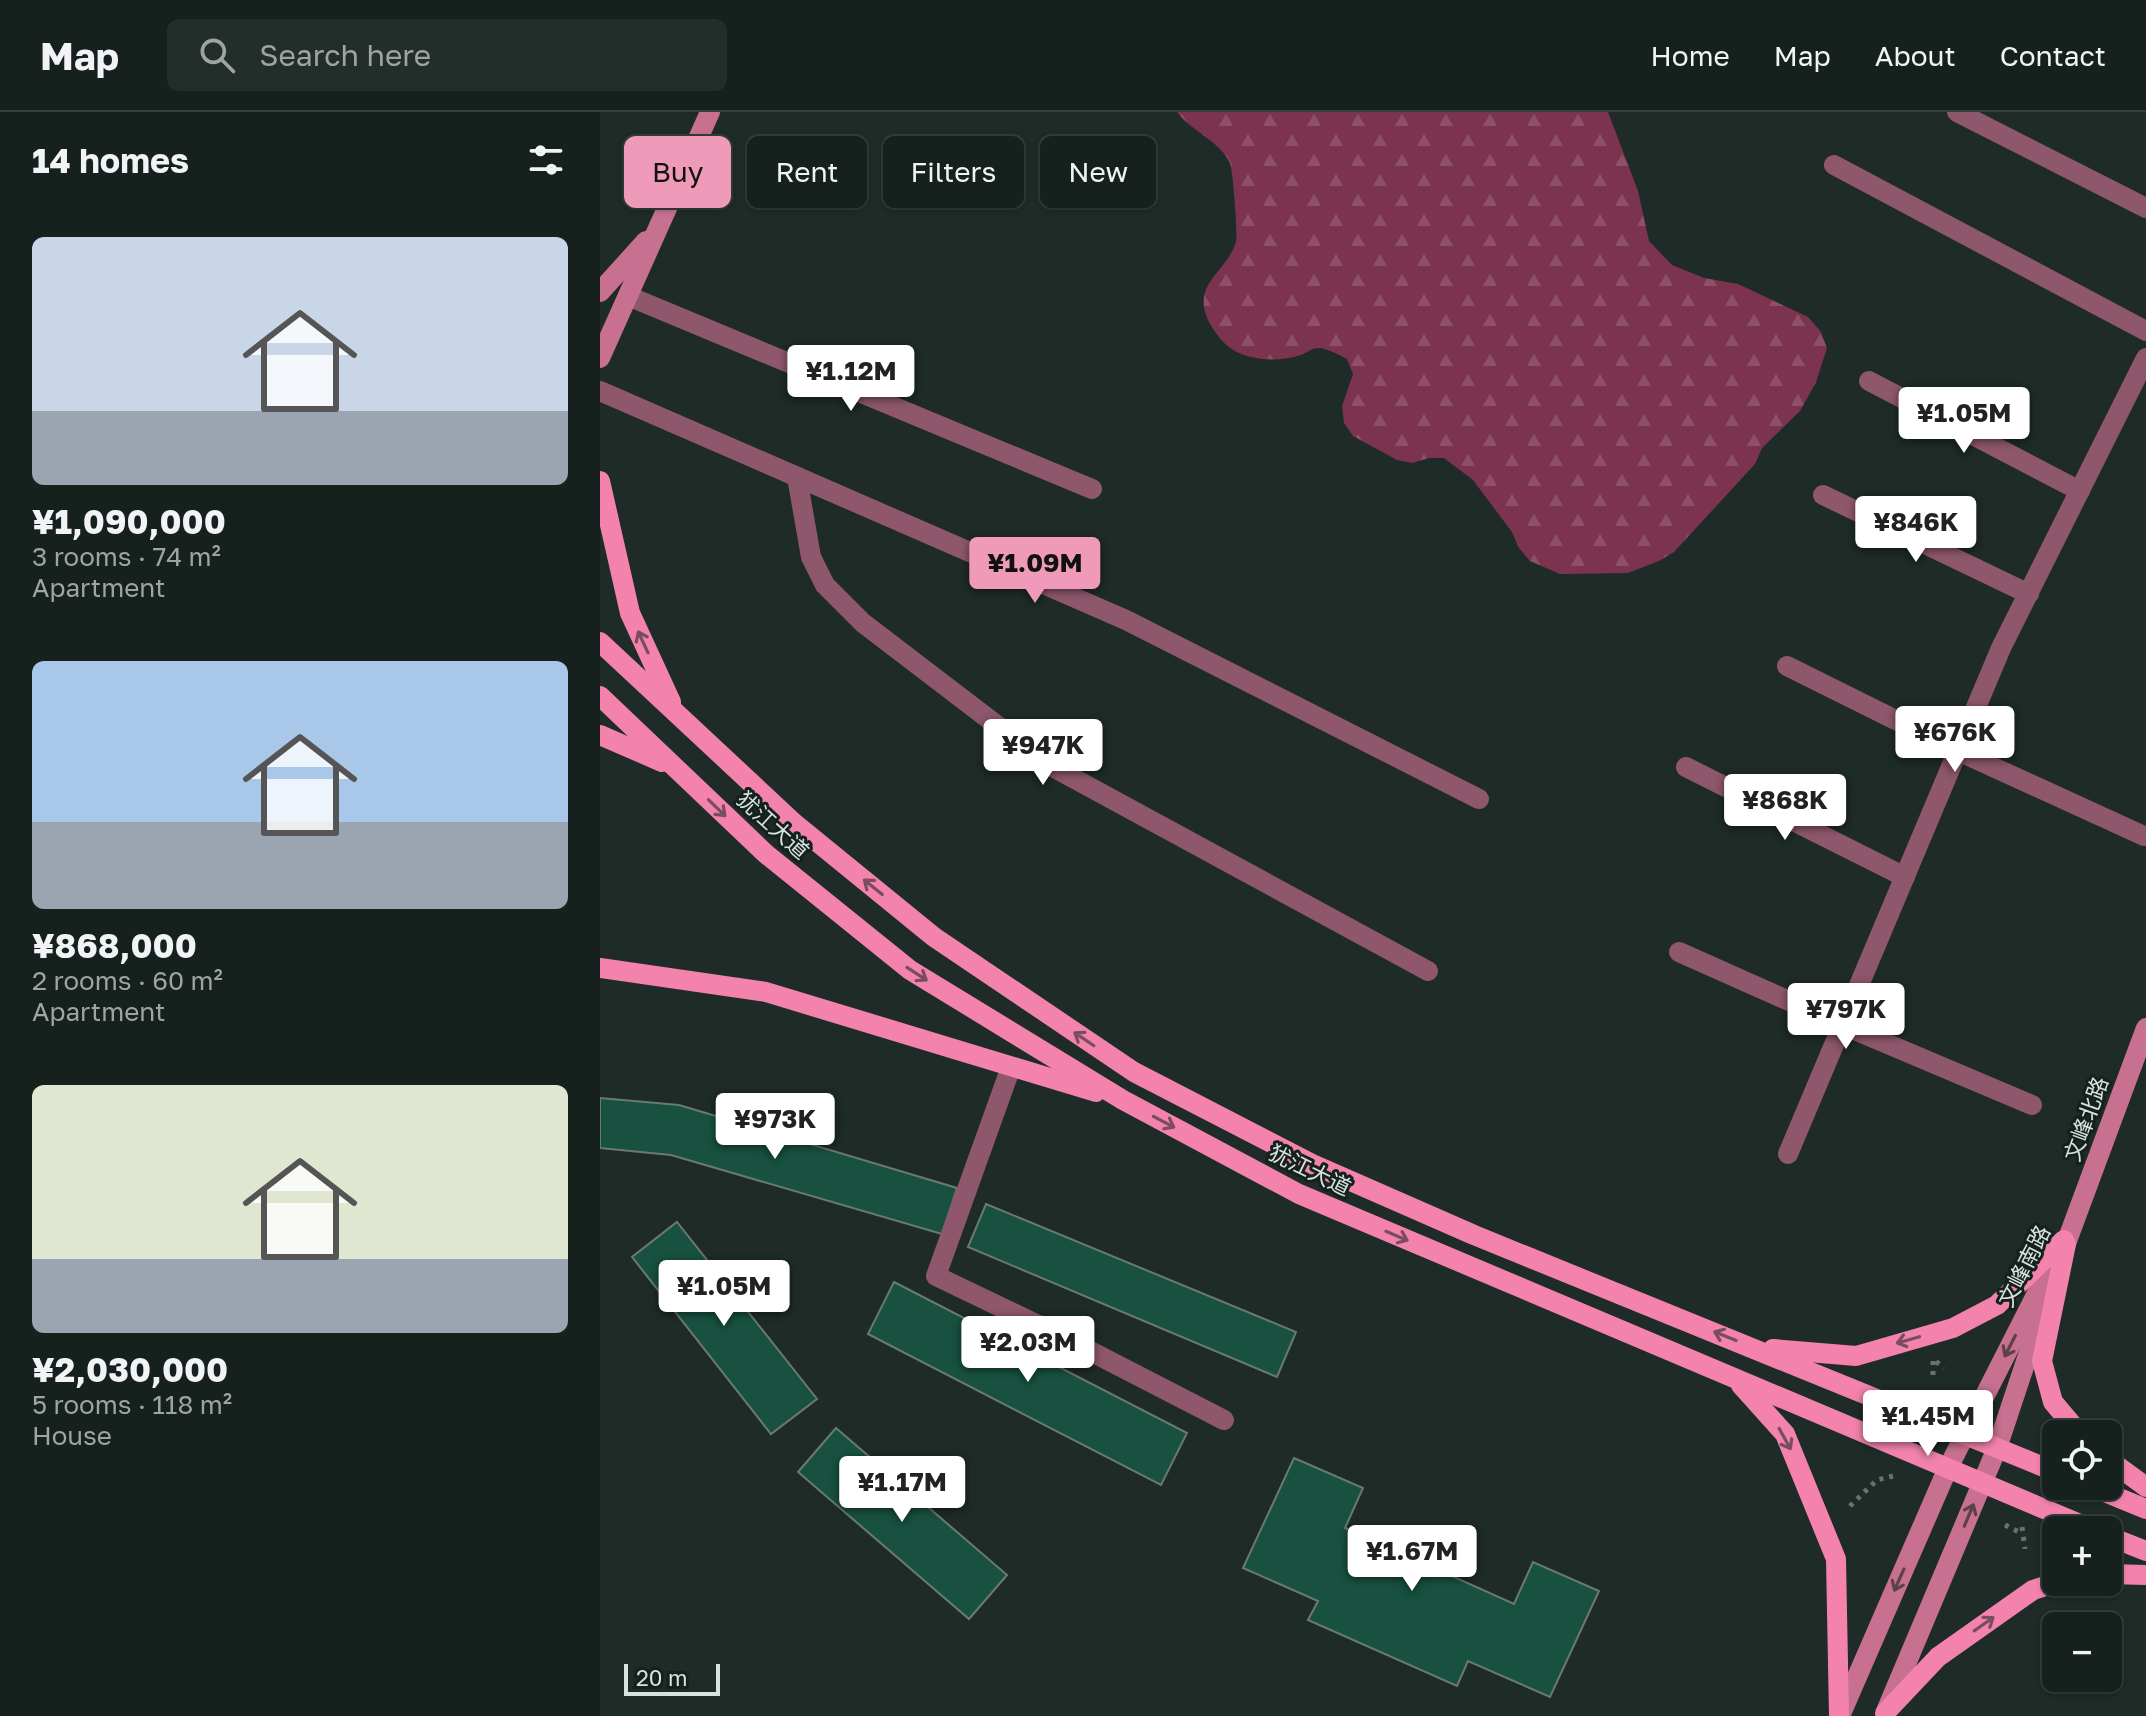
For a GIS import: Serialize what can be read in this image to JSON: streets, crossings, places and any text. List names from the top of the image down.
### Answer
{
  "streets": {
    "main road": ["犹江大道", "文峰北路", "文峰南路"]
  },
  "crossings": [
    ["犹江大道", "文峰南路"],
    ["文峰北路", "文峰南路"]
  ],
  "scale_bar": "20 m",
  "page": {
    "header": "Map",
    "search": "Search here",
    "nav": [
      "Home",
      "Map",
      "About",
      "Contact"
    ],
    "heading": "14 homes",
    "chip": [
      "Buy",
      "Rent",
      "Filters",
      "New"
    ],
    "list": [
      {
        "name": "¥1,090,000",
        "note": "3 rooms · 74 m² · Apartment"
      },
      {
        "name": "¥868,000",
        "note": "2 rooms · 60 m² · Apartment"
      },
      {
        "name": "¥2,030,000",
        "note": "5 rooms · 118 m² · House"
      }
    ],
    "price": [
      "¥1.12M",
      "¥1.05M",
      "¥846K",
      "¥1.09M",
      "¥676K",
      "¥947K",
      "¥868K",
      "¥797K",
      "¥973K",
      "¥1.05M",
      "¥2.03M",
      "¥1.45M",
      "¥1.17M",
      "¥1.67M"
    ],
    "map_buttons": ["+", "−"],
    "scale": "20 m"
  }
}
